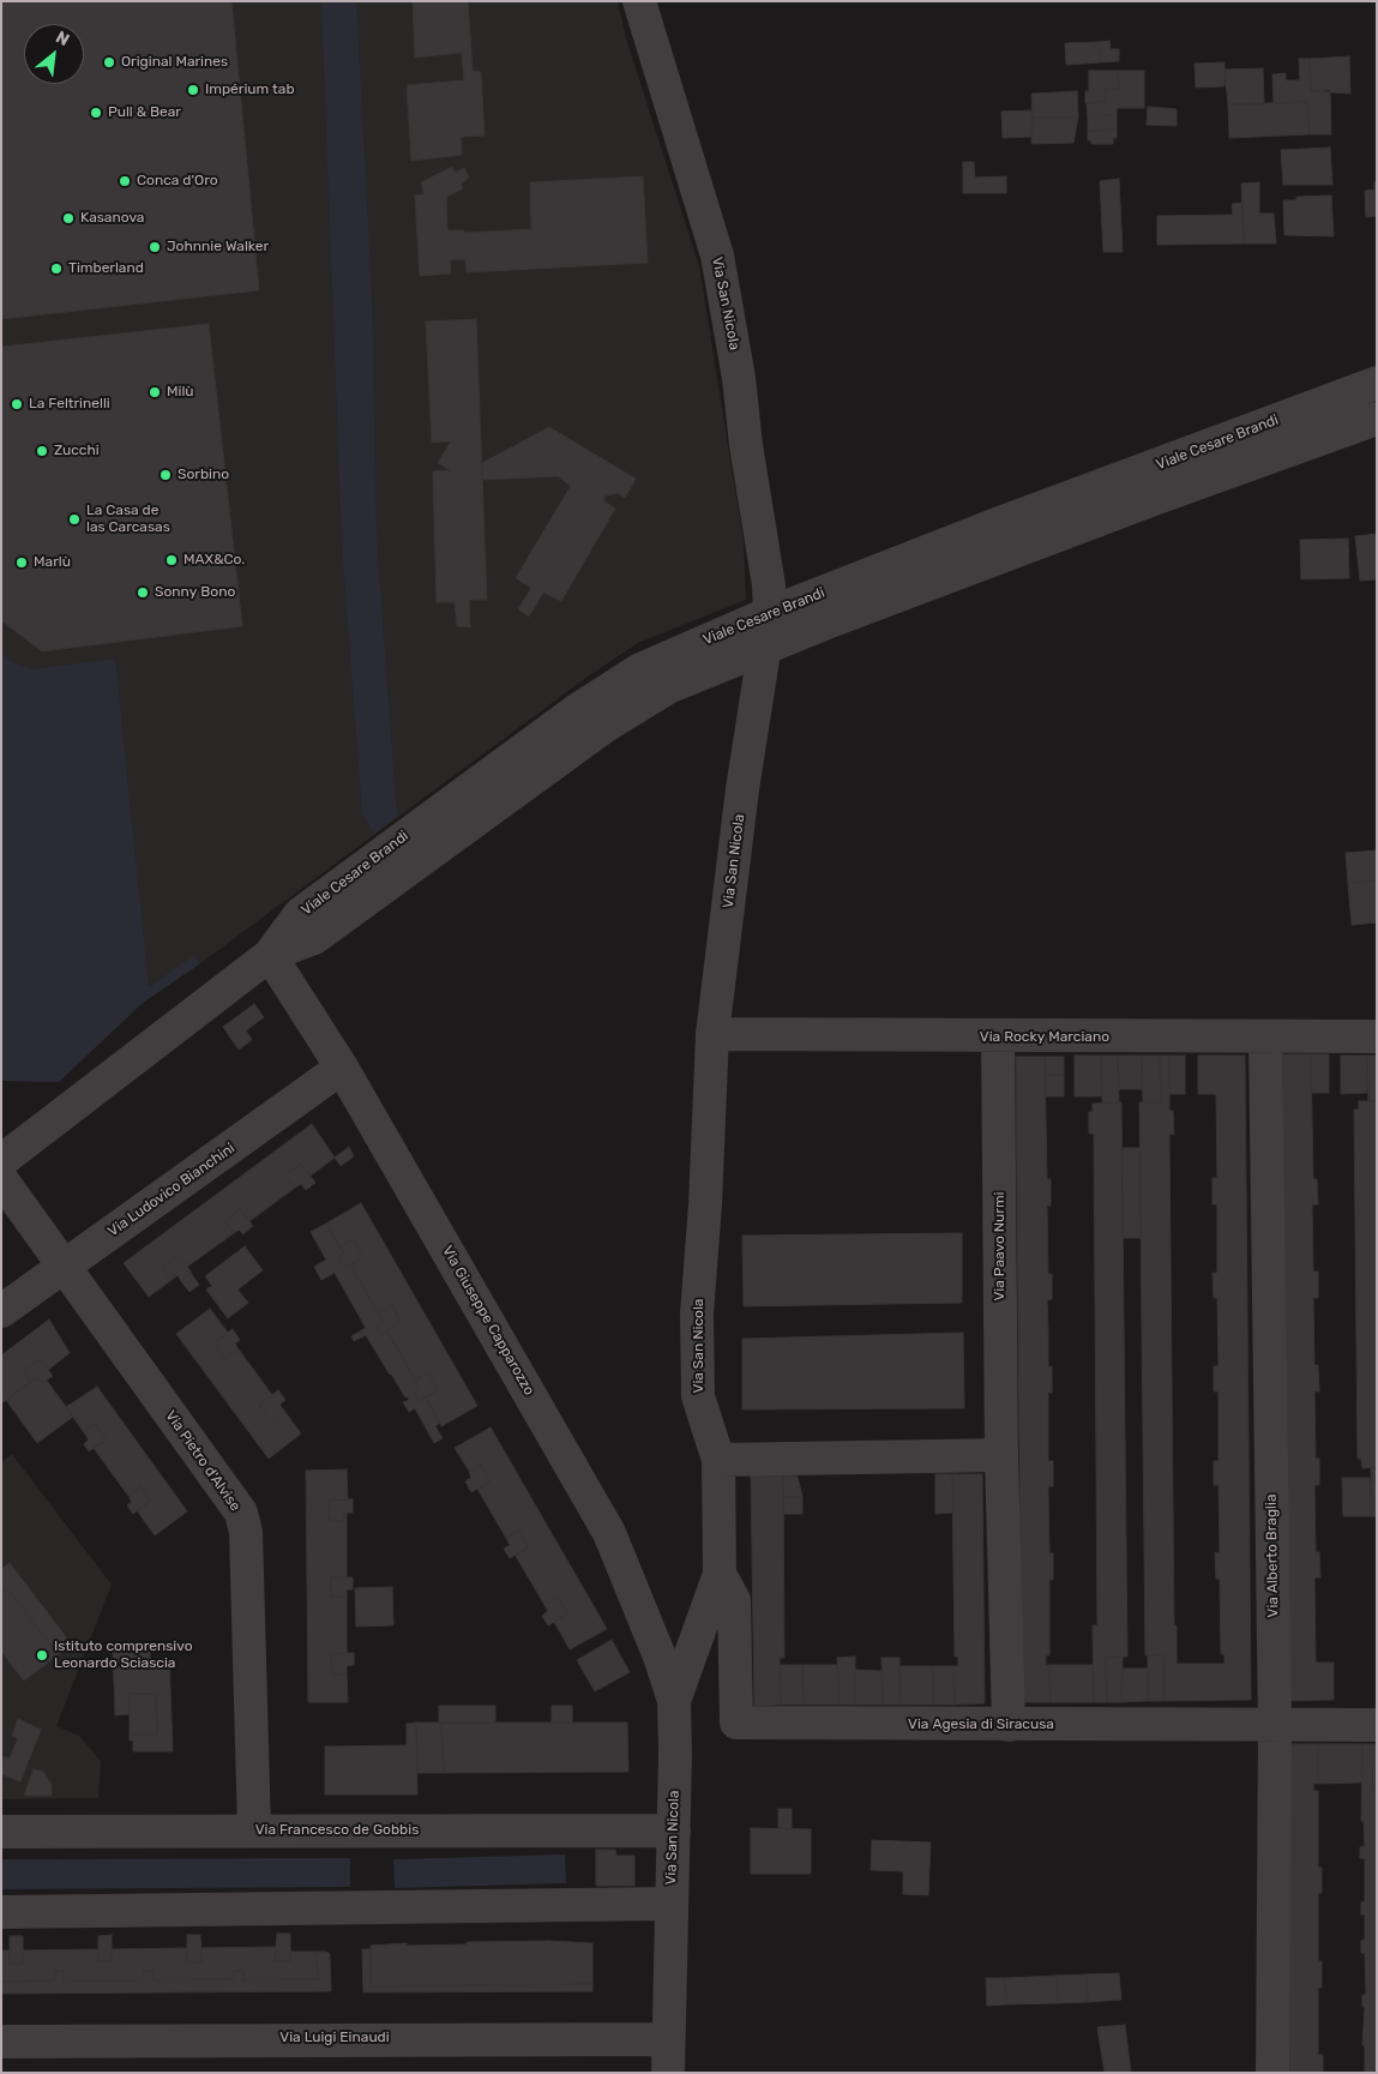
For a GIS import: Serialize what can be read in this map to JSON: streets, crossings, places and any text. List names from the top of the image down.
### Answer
{
  "streets": {
    "street": [
      "Via San Nicola",
      "Viale Cesare Brandi",
      "Via Rocky Marciano",
      "Via Ludovico Bianchini",
      "Via Paavo Nurmi",
      "Via Giuseppe Capparozzo",
      "Via Pietro d'Alvise",
      "Via Alberto Braglia",
      "Via Agesia di Siracusa",
      "Via Francesco de Gobbis",
      "Via Luigi Einaudi"
    ]
  },
  "crossings": [
    ["Via San Nicola", "Viale Cesare Brandi"],
    ["Via San Nicola", "Via Rocky Marciano"],
    ["Via San Nicola", "Via Giuseppe Capparozzo"],
    ["Via San Nicola", "Via Agesia di Siracusa"],
    ["Via San Nicola", "Via Francesco de Gobbis"],
    ["Via San Nicola", "Via Luigi Einaudi"],
    ["Viale Cesare Brandi", "Via Giuseppe Capparozzo"],
    ["Via Rocky Marciano", "Via Paavo Nurmi"],
    ["Via Rocky Marciano", "Via Alberto Braglia"],
    ["Via Ludovico Bianchini", "Via Giuseppe Capparozzo"],
    ["Via Ludovico Bianchini", "Via Pietro d'Alvise"],
    ["Via Paavo Nurmi", "Via Agesia di Siracusa"],
    ["Via Pietro d'Alvise", "Via Francesco de Gobbis"],
    ["Via Alberto Braglia", "Via Agesia di Siracusa"]
  ],
  "places": [
    "Original Marines",
    "Impérium tab",
    "Pull & Bear",
    "Conca d'Oro",
    "Kasanova",
    "Johnnie Walker",
    "Timberland",
    "Milù",
    "La Feltrinelli",
    "Zucchi",
    "Sorbino",
    "La Casa de las Carcasas",
    "MAX&Co.",
    "Marlù",
    "Sonny Bono",
    "Istituto comprensivo Leonardo Sciascia"
  ],
  "north": "top right"
}
